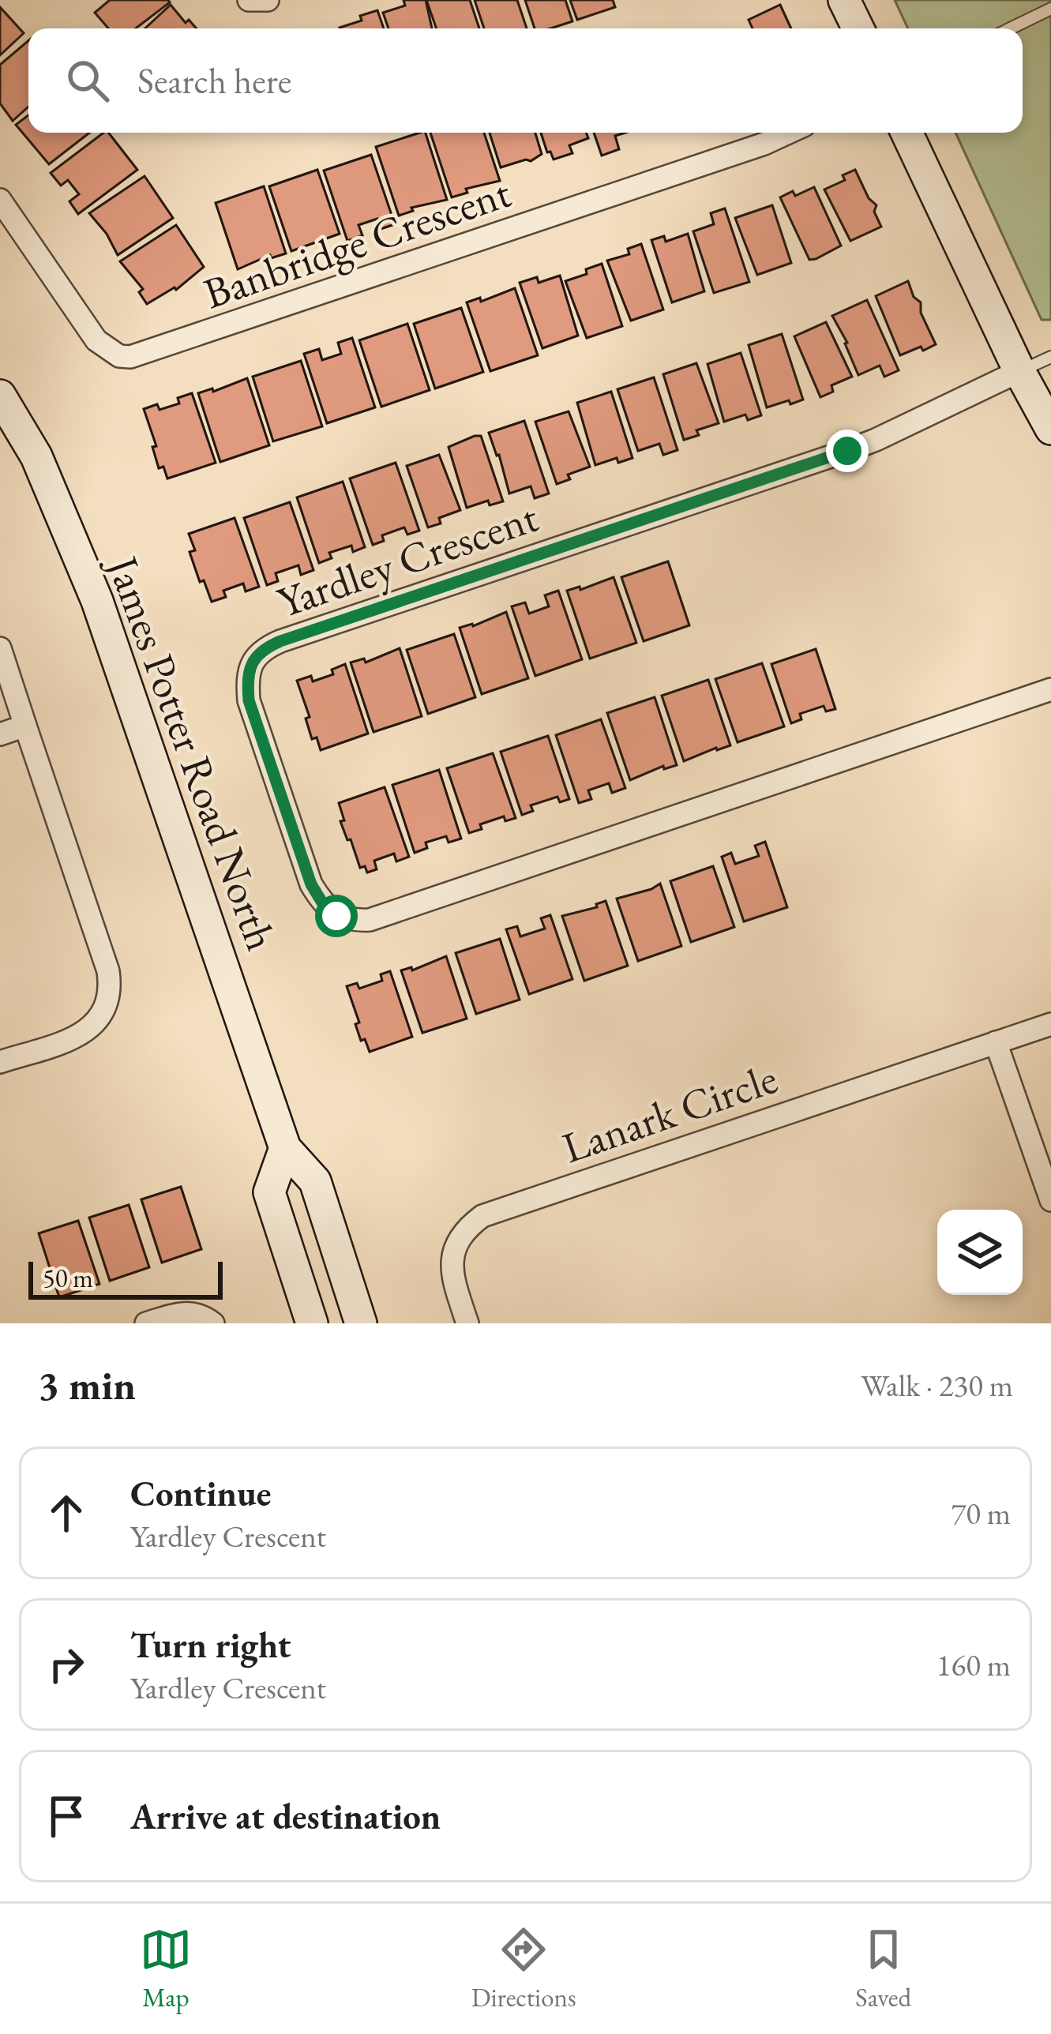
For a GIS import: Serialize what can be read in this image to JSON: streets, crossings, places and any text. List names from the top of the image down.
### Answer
{
  "streets": {
    "main road": ["James Potter Road North"],
    "street": ["Banbridge Crescent", "Yardley Crescent", "Lanark Circle"]
  },
  "scale_bar": "50 m",
  "page": {
    "search": "Search here",
    "scale": "50 m",
    "heading": ["3 min", "Walk · 230 m"],
    "list": [
      ["Continue", "Yardley Crescent", "70 m"],
      ["Turn right", "Yardley Crescent", "160 m"],
      "Arrive at destination"
    ],
    "nav": ["Map", "Directions", "Saved"]
  }
}
